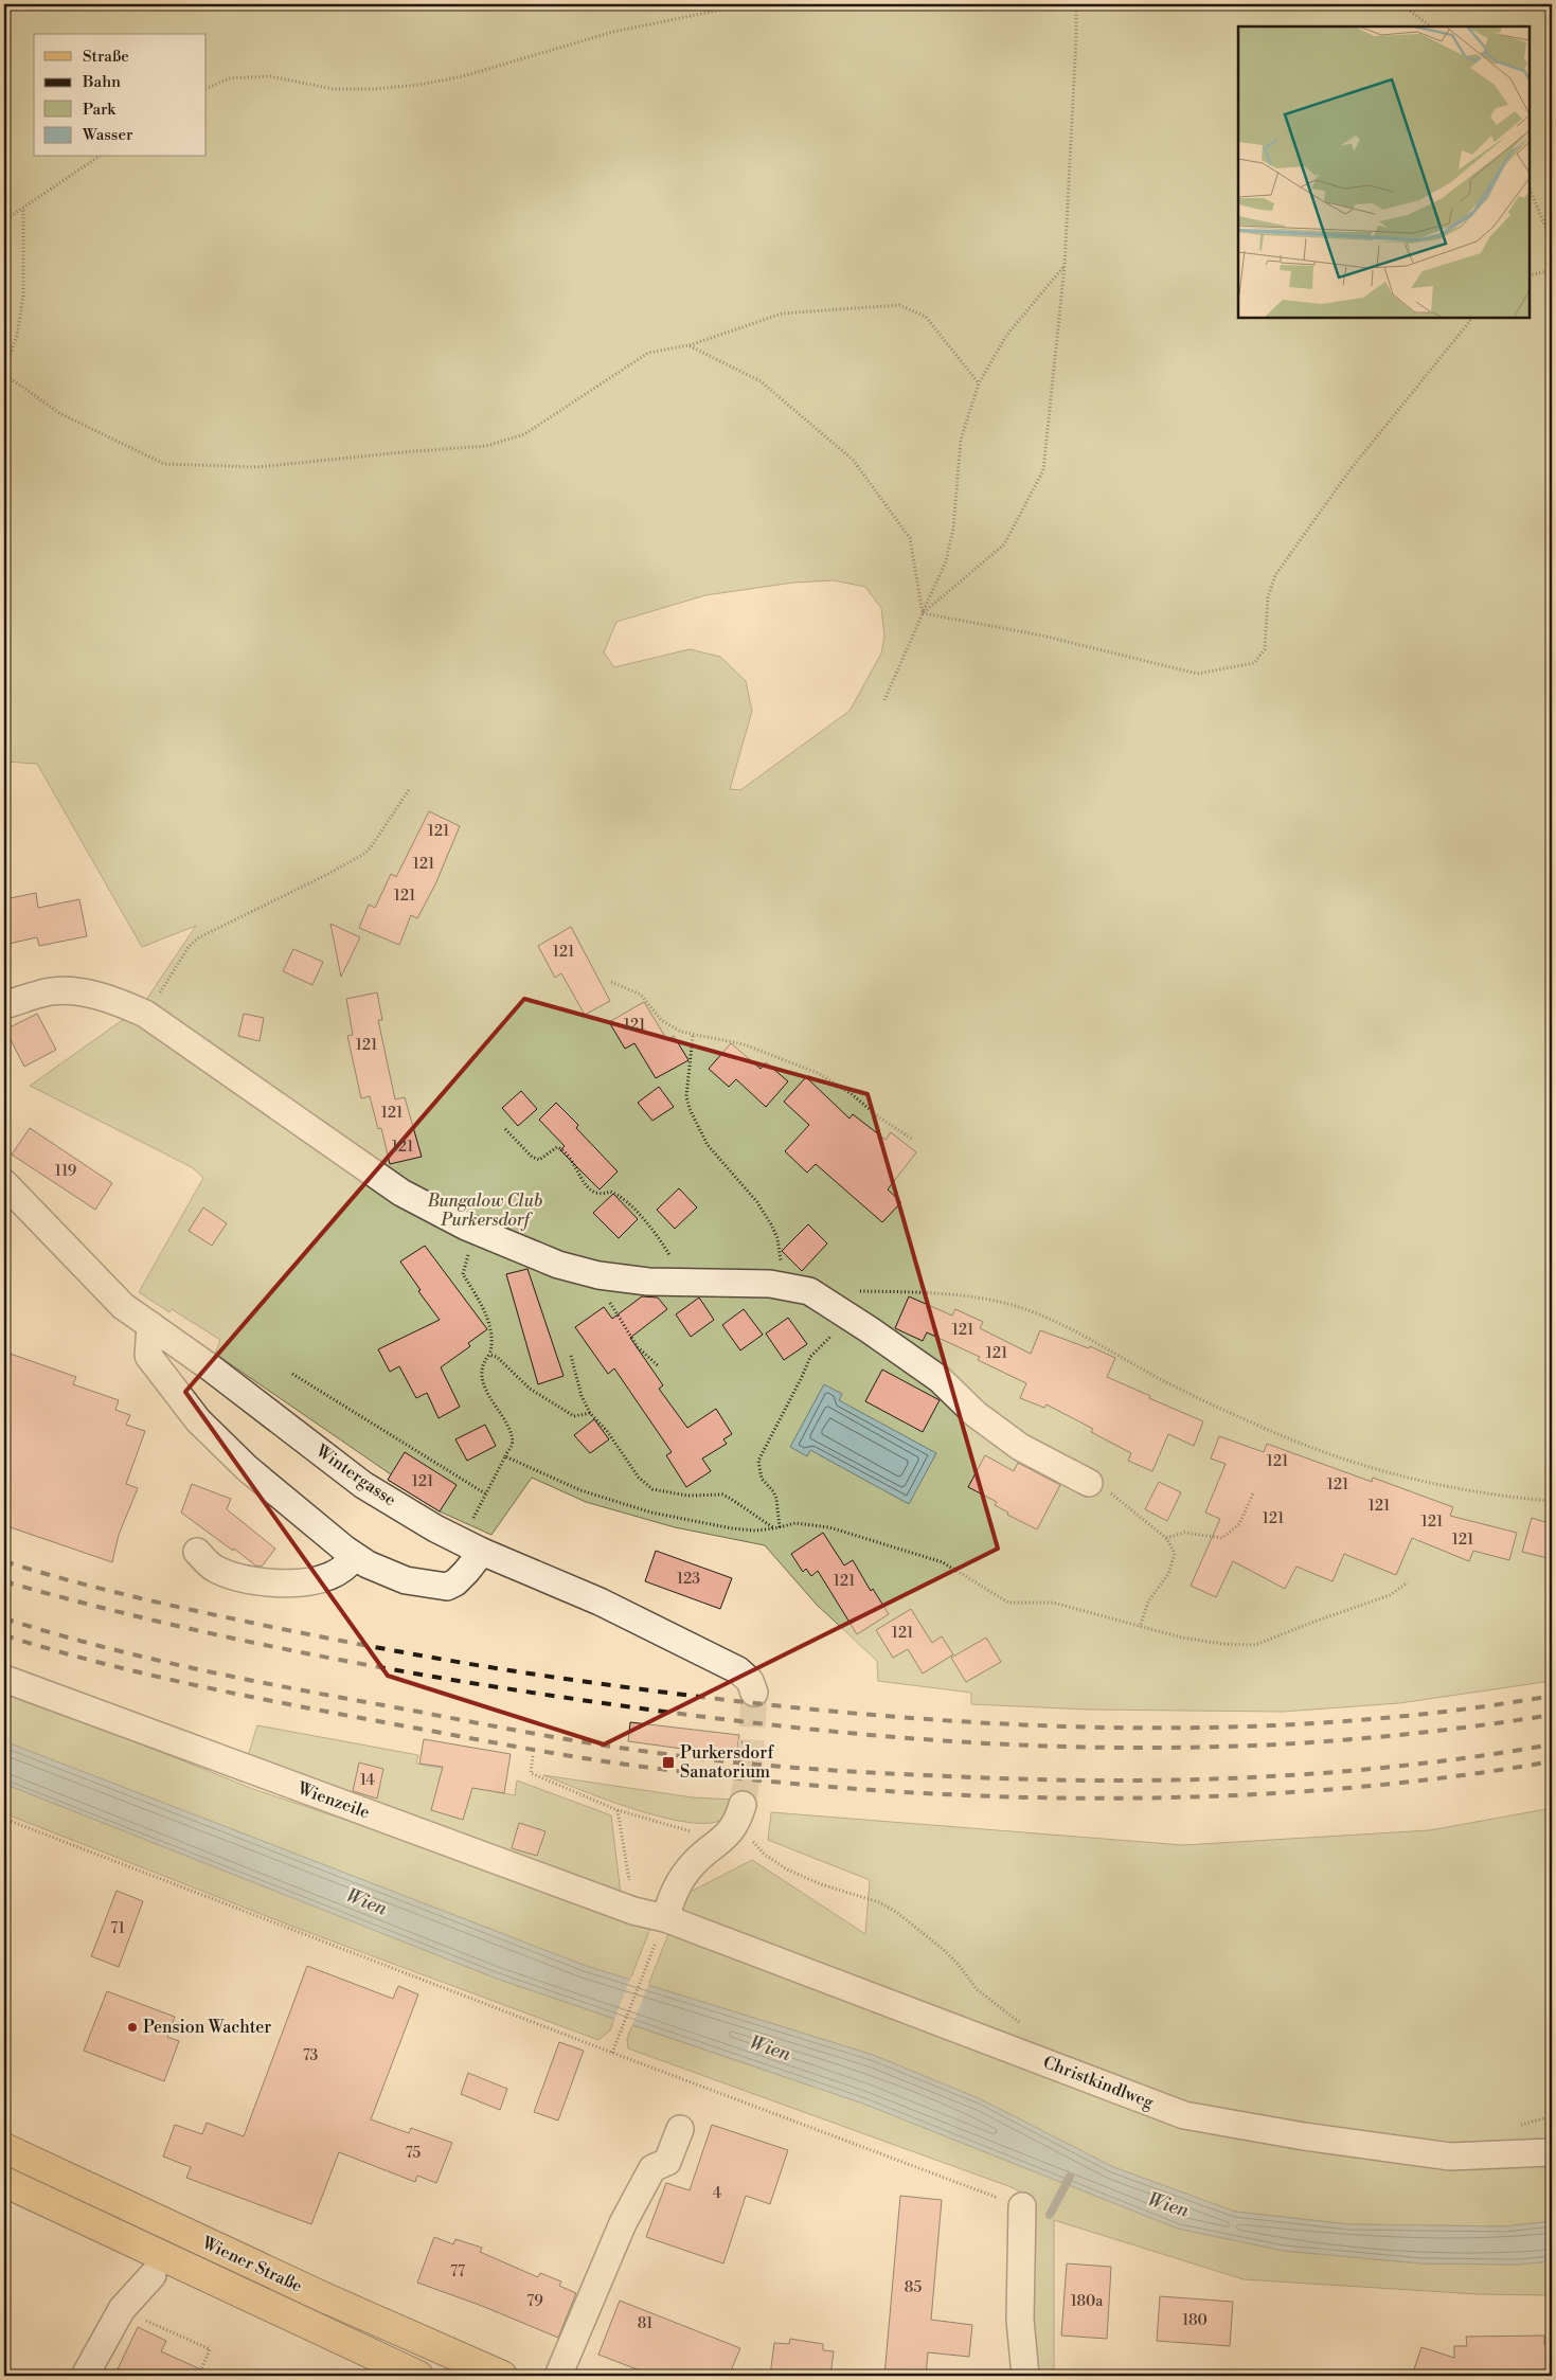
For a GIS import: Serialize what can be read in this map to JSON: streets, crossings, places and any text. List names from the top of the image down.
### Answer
{
  "streets": {
    "main road": ["Wiener Straße"],
    "street": ["Wintergasse", "Wienzeile", "Christkindlweg"]
  },
  "crossings": [
    ["Wienzeile", "Christkindlweg"]
  ],
  "water": ["Wien"],
  "parks": ["Bungalow Club Purkersdorf"],
  "places": {
    "transit": ["Purkersdorf Sanatorium"],
    "other": ["Pension Wachter"]
  },
  "house_numbers": [
    "121",
    "121",
    "121",
    "121",
    "121",
    "121",
    "121",
    "121",
    "119",
    "121",
    "121",
    "121",
    "121",
    "121",
    "121",
    "121",
    "121",
    "121",
    "123",
    "121",
    "121",
    "14",
    "71",
    "73",
    "75",
    "4",
    "77",
    "85",
    "79",
    "180a",
    "180",
    "81"
  ],
  "legend": [
    "Straße",
    "Bahn",
    "Park",
    "Wasser"
  ]
}
